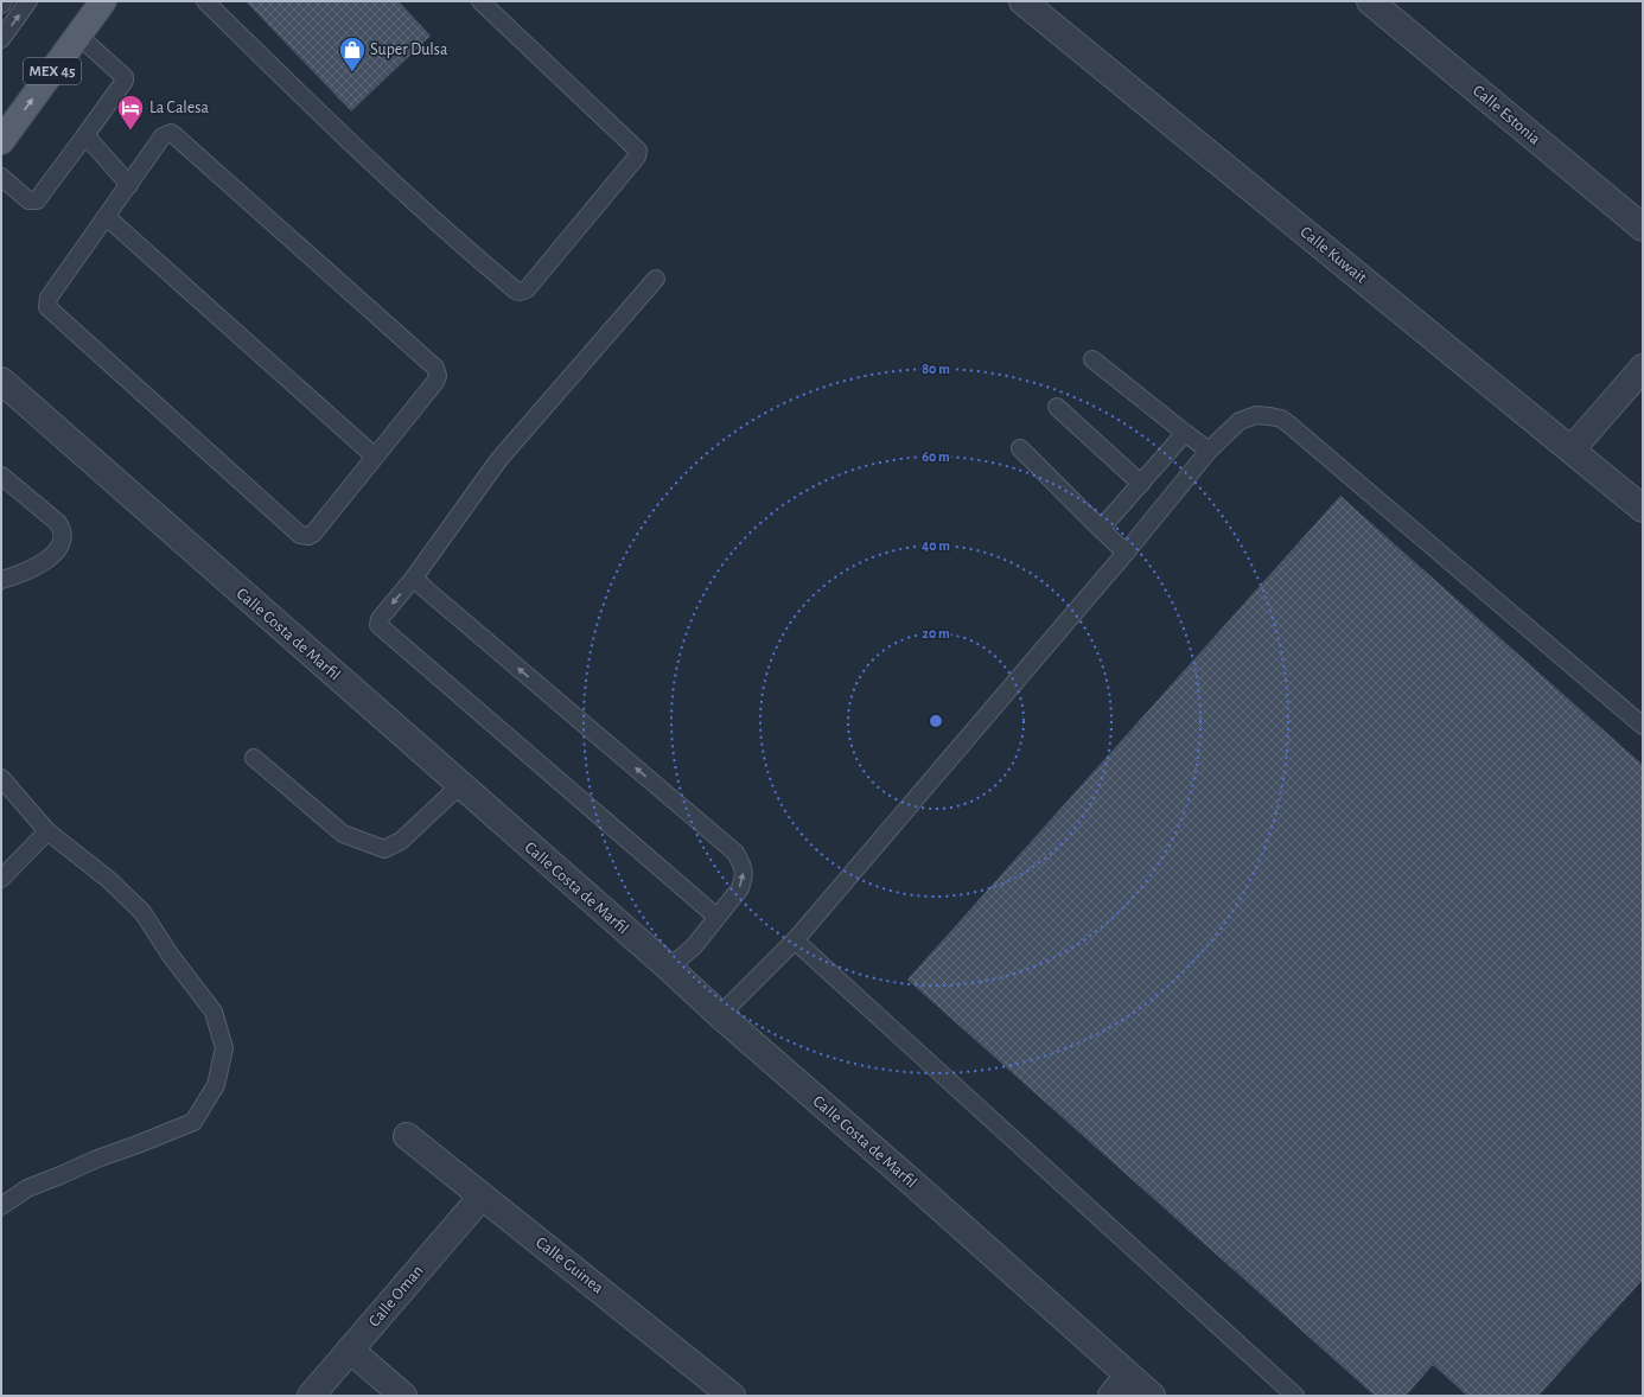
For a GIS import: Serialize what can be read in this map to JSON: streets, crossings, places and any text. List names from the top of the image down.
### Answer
{
  "streets": {
    "main road": ["MEX 45"],
    "street": [
      "Calle Estonia",
      "Calle Kuwait",
      "Calle Costa de Marfil",
      "Calle Guinea",
      "Calle Oman"
    ]
  },
  "crossings": [
    ["Calle Guinea", "Calle Oman"]
  ],
  "places": {
    "shop": ["Super Dulsa"],
    "hotel": ["La Calesa"]
  },
  "rings": [
    "80 m",
    "60 m",
    "40 m",
    "20 m"
  ]
}
